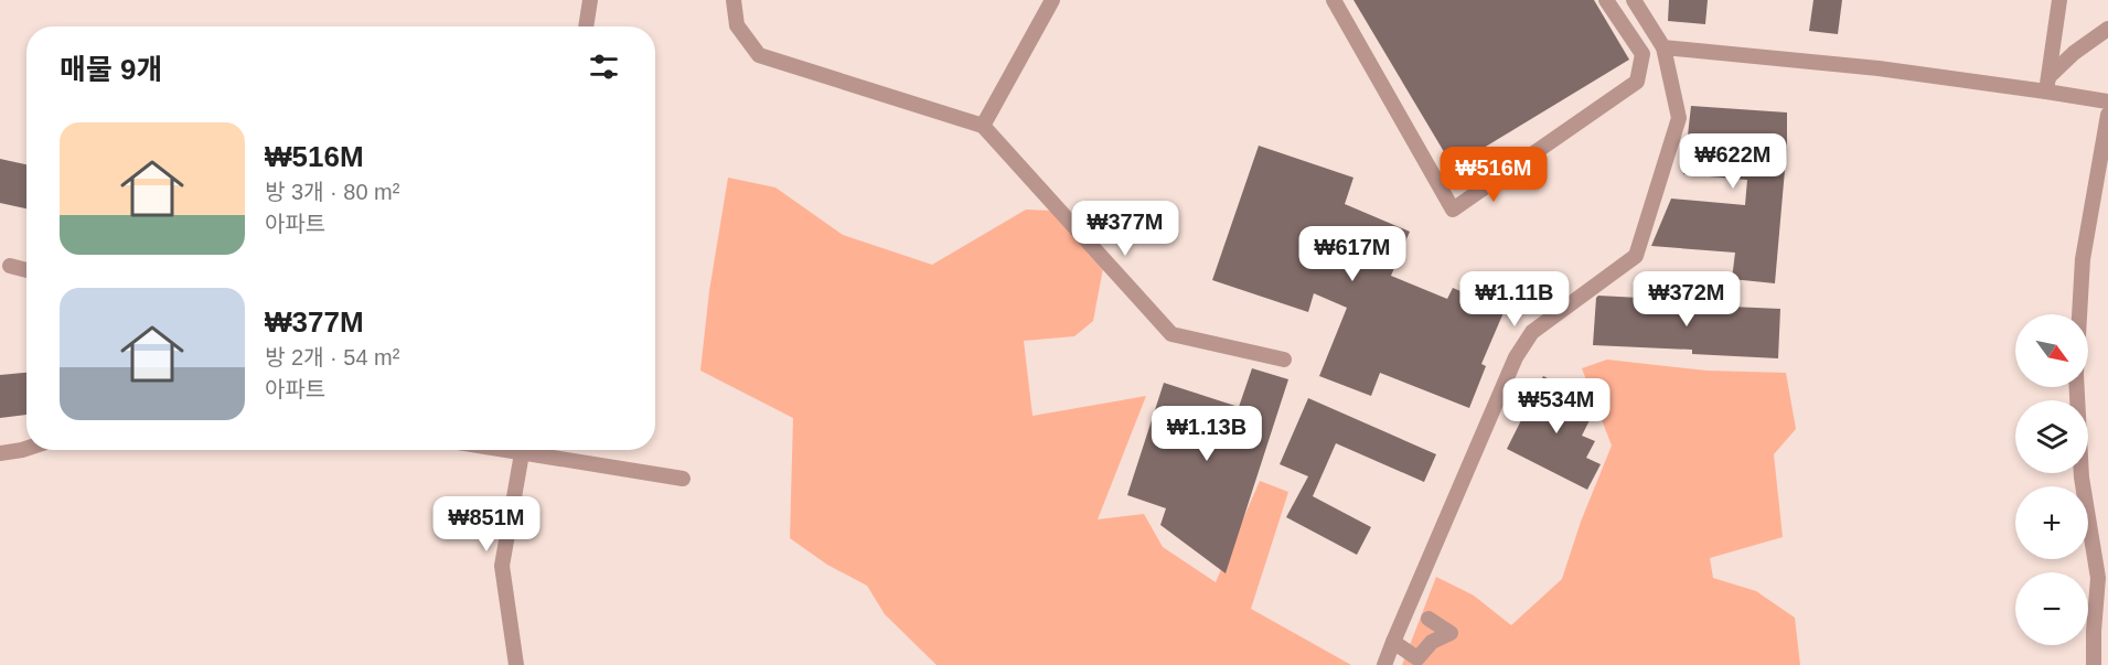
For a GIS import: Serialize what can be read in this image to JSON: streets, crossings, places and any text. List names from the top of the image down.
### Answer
{
  "north": "bottom right",
  "page": {
    "heading": "매물 9개",
    "list": [
      {
        "name": "₩516M",
        "note": "방 3개 · 80 m² · 아파트"
      },
      {
        "name": "₩377M",
        "note": "방 2개 · 54 m² · 아파트"
      }
    ],
    "price": [
      "₩622M",
      "₩516M",
      "₩377M",
      "₩617M",
      "₩1.11B",
      "₩372M",
      "₩534M",
      "₩1.13B",
      "₩851M"
    ],
    "map_buttons": ["+", "−"]
  }
}
